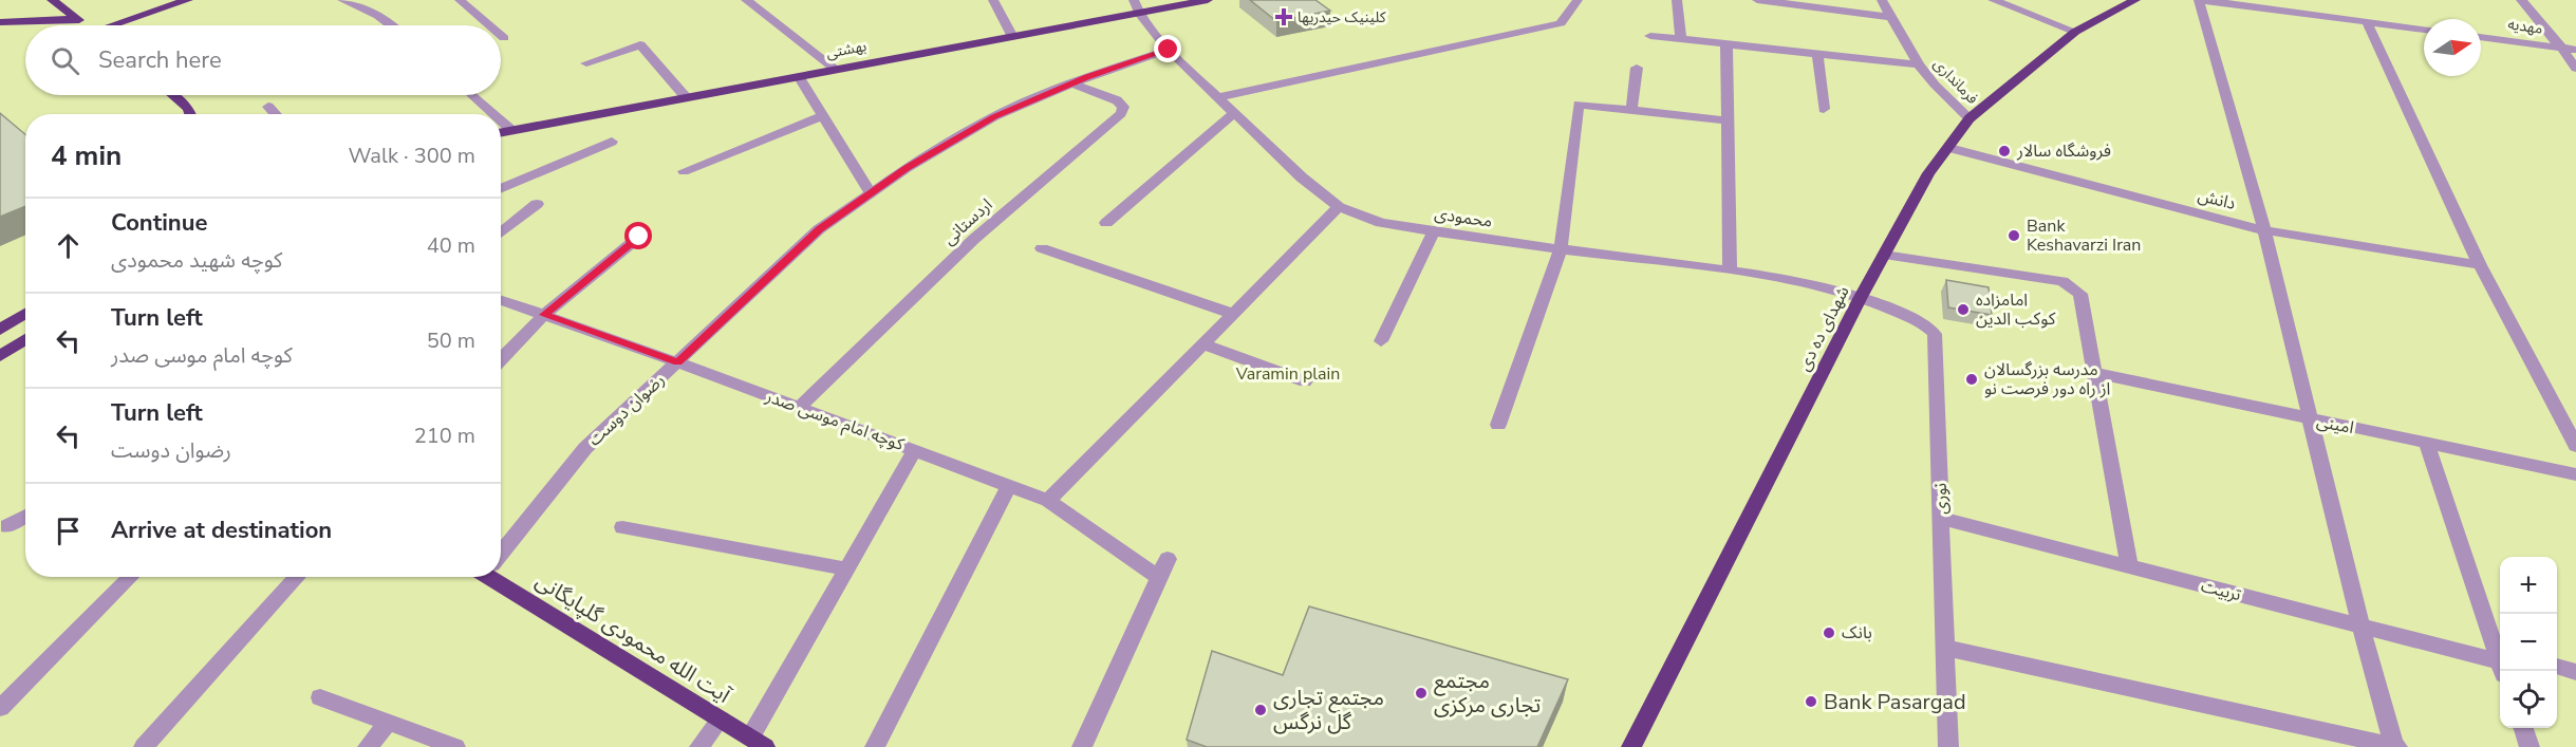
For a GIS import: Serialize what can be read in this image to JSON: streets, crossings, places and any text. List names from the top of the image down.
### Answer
{
  "streets": {
    "main road": ["بهشتی", "شهدای ده دی", "آیت الله محمودی گلپایگانی"],
    "street": [
      "مهدیه",
      "فرمانداری",
      "دانش",
      "محمودی",
      "اردستانی",
      "رضوان دوست",
      "کوچه امام موسی صدر",
      "امینی",
      "نوری",
      "تربیت"
    ]
  },
  "crossings": [
    ["بهشتی", "محمودی"],
    ["فرمانداری", "شهدای ده دی"],
    ["دانش", "شهدای ده دی"],
    ["محمودی", "شهدای ده دی"],
    ["محمودی", "رضوان دوست"],
    ["محمودی", "نوری"],
    ["اردستانی", "رضوان دوست"],
    ["اردستانی", "کوچه امام موسی صدر"],
    ["شهدای ده دی", "نوری"],
    ["رضوان دوست", "کوچه امام موسی صدر"],
    ["نوری", "تربیت"]
  ],
  "parks": ["Varamin plain"],
  "places": {
    "health": ["کلینیک حیدریها"],
    "other": [
      "فروشگاه سالار",
      "Bank Keshavarzi Iran",
      "امامزاده کوکب الدین",
      "مدرسه بزرگسالان از راه دور فرصت نو",
      "بانک",
      "مجتمع تجاری مرکزی",
      "Bank Pasargad",
      "مجتمع تجاری گل نرگس"
    ]
  },
  "north": "right",
  "page": {
    "search": "Search here",
    "heading": ["4 min", "Walk · 300 m"],
    "list": [
      ["Continue", "کوچه شهید محمودی", "40 m"],
      ["Turn left", "کوچه امام موسی صدر", "50 m"],
      ["Turn left", "رضوان دوست", "210 m"],
      "Arrive at destination"
    ],
    "map_buttons": ["+", "−"]
  }
}
